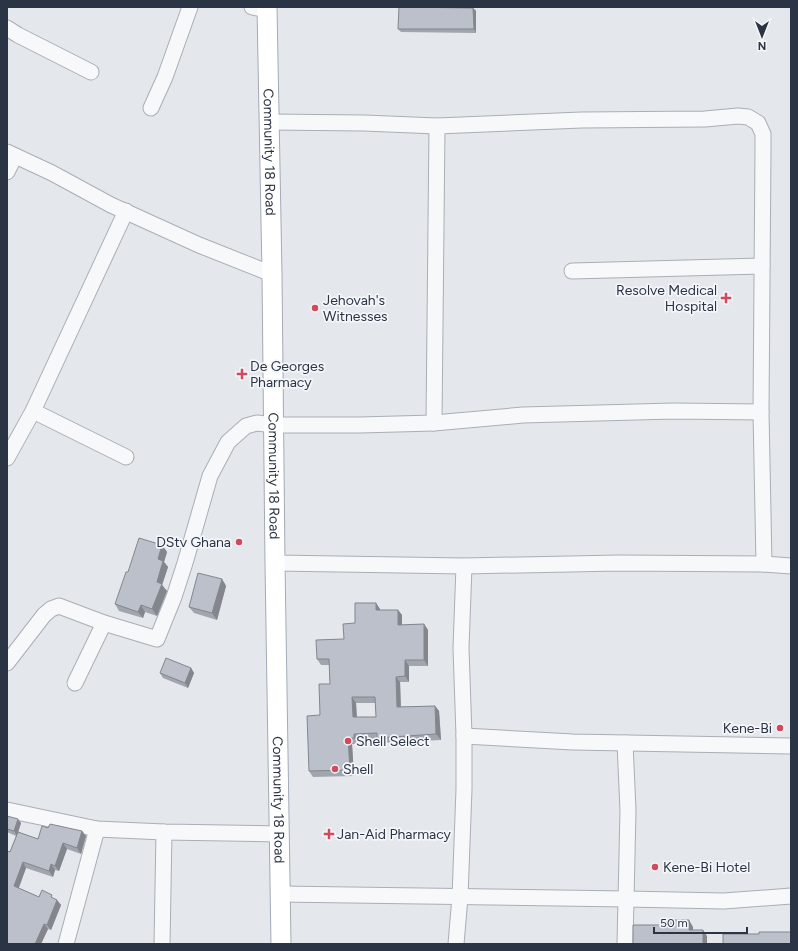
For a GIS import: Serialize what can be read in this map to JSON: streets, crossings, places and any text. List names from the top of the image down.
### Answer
{
  "streets": {
    "main road": ["Community 18 Road"]
  },
  "places": {
    "health": ["Resolve Medical Hospital", "De Georges Pharmacy", "Jan-Aid Pharmacy"],
    "other": [
      "Jehovah's Witnesses",
      "DStv Ghana",
      "Kene-Bi",
      "Shell Select",
      "Shell",
      "Kene-Bi Hotel"
    ]
  },
  "scale_bar": "50 m",
  "north": "bottom"
}
